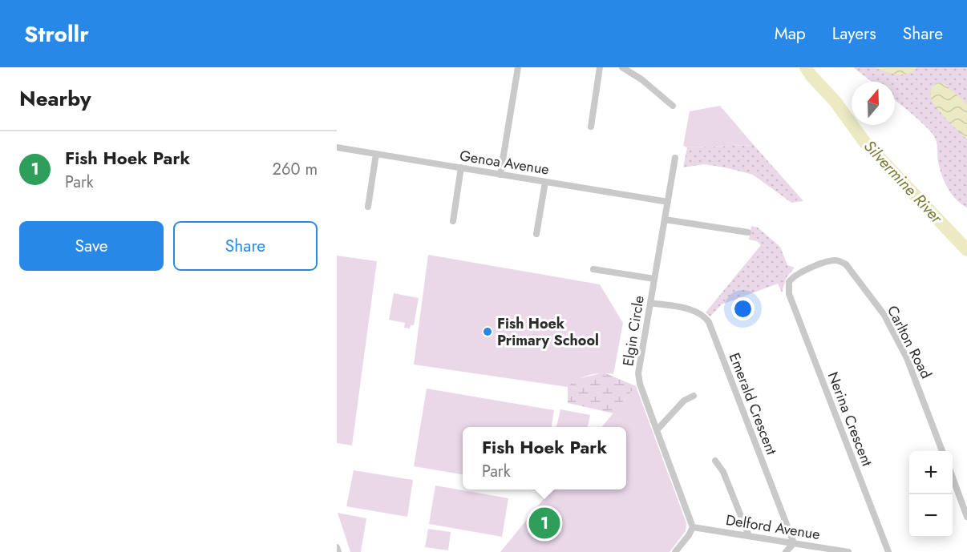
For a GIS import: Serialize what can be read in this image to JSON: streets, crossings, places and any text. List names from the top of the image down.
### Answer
{
  "streets": {
    "street": [
      "Genoa Avenue",
      "Elgin Circle",
      "Carlton Road",
      "Emerald Crescent",
      "Nerina Crescent",
      "Delford Avenue"
    ]
  },
  "crossings": [
    ["Genoa Avenue", "Elgin Circle"],
    ["Elgin Circle", "Emerald Crescent"],
    ["Elgin Circle", "Delford Avenue"],
    ["Carlton Road", "Nerina Crescent"],
    ["Emerald Crescent", "Delford Avenue"]
  ],
  "water": ["Silvermine River"],
  "places": ["Fish Hoek Primary School"],
  "north": "top",
  "page": {
    "header": "Strollr",
    "nav": ["Map", "Layers", "Share"],
    "heading": "Nearby",
    "list": [
      {
        "mark": "1",
        "name": "Fish Hoek Park",
        "note": "Park",
        "value": "260 m"
      }
    ],
    "buttons": ["Save", "Share"],
    "popup": ["Fish Hoek Park", "Park"],
    "map_buttons": ["+", "−"],
    "pins": "1"
  }
}
